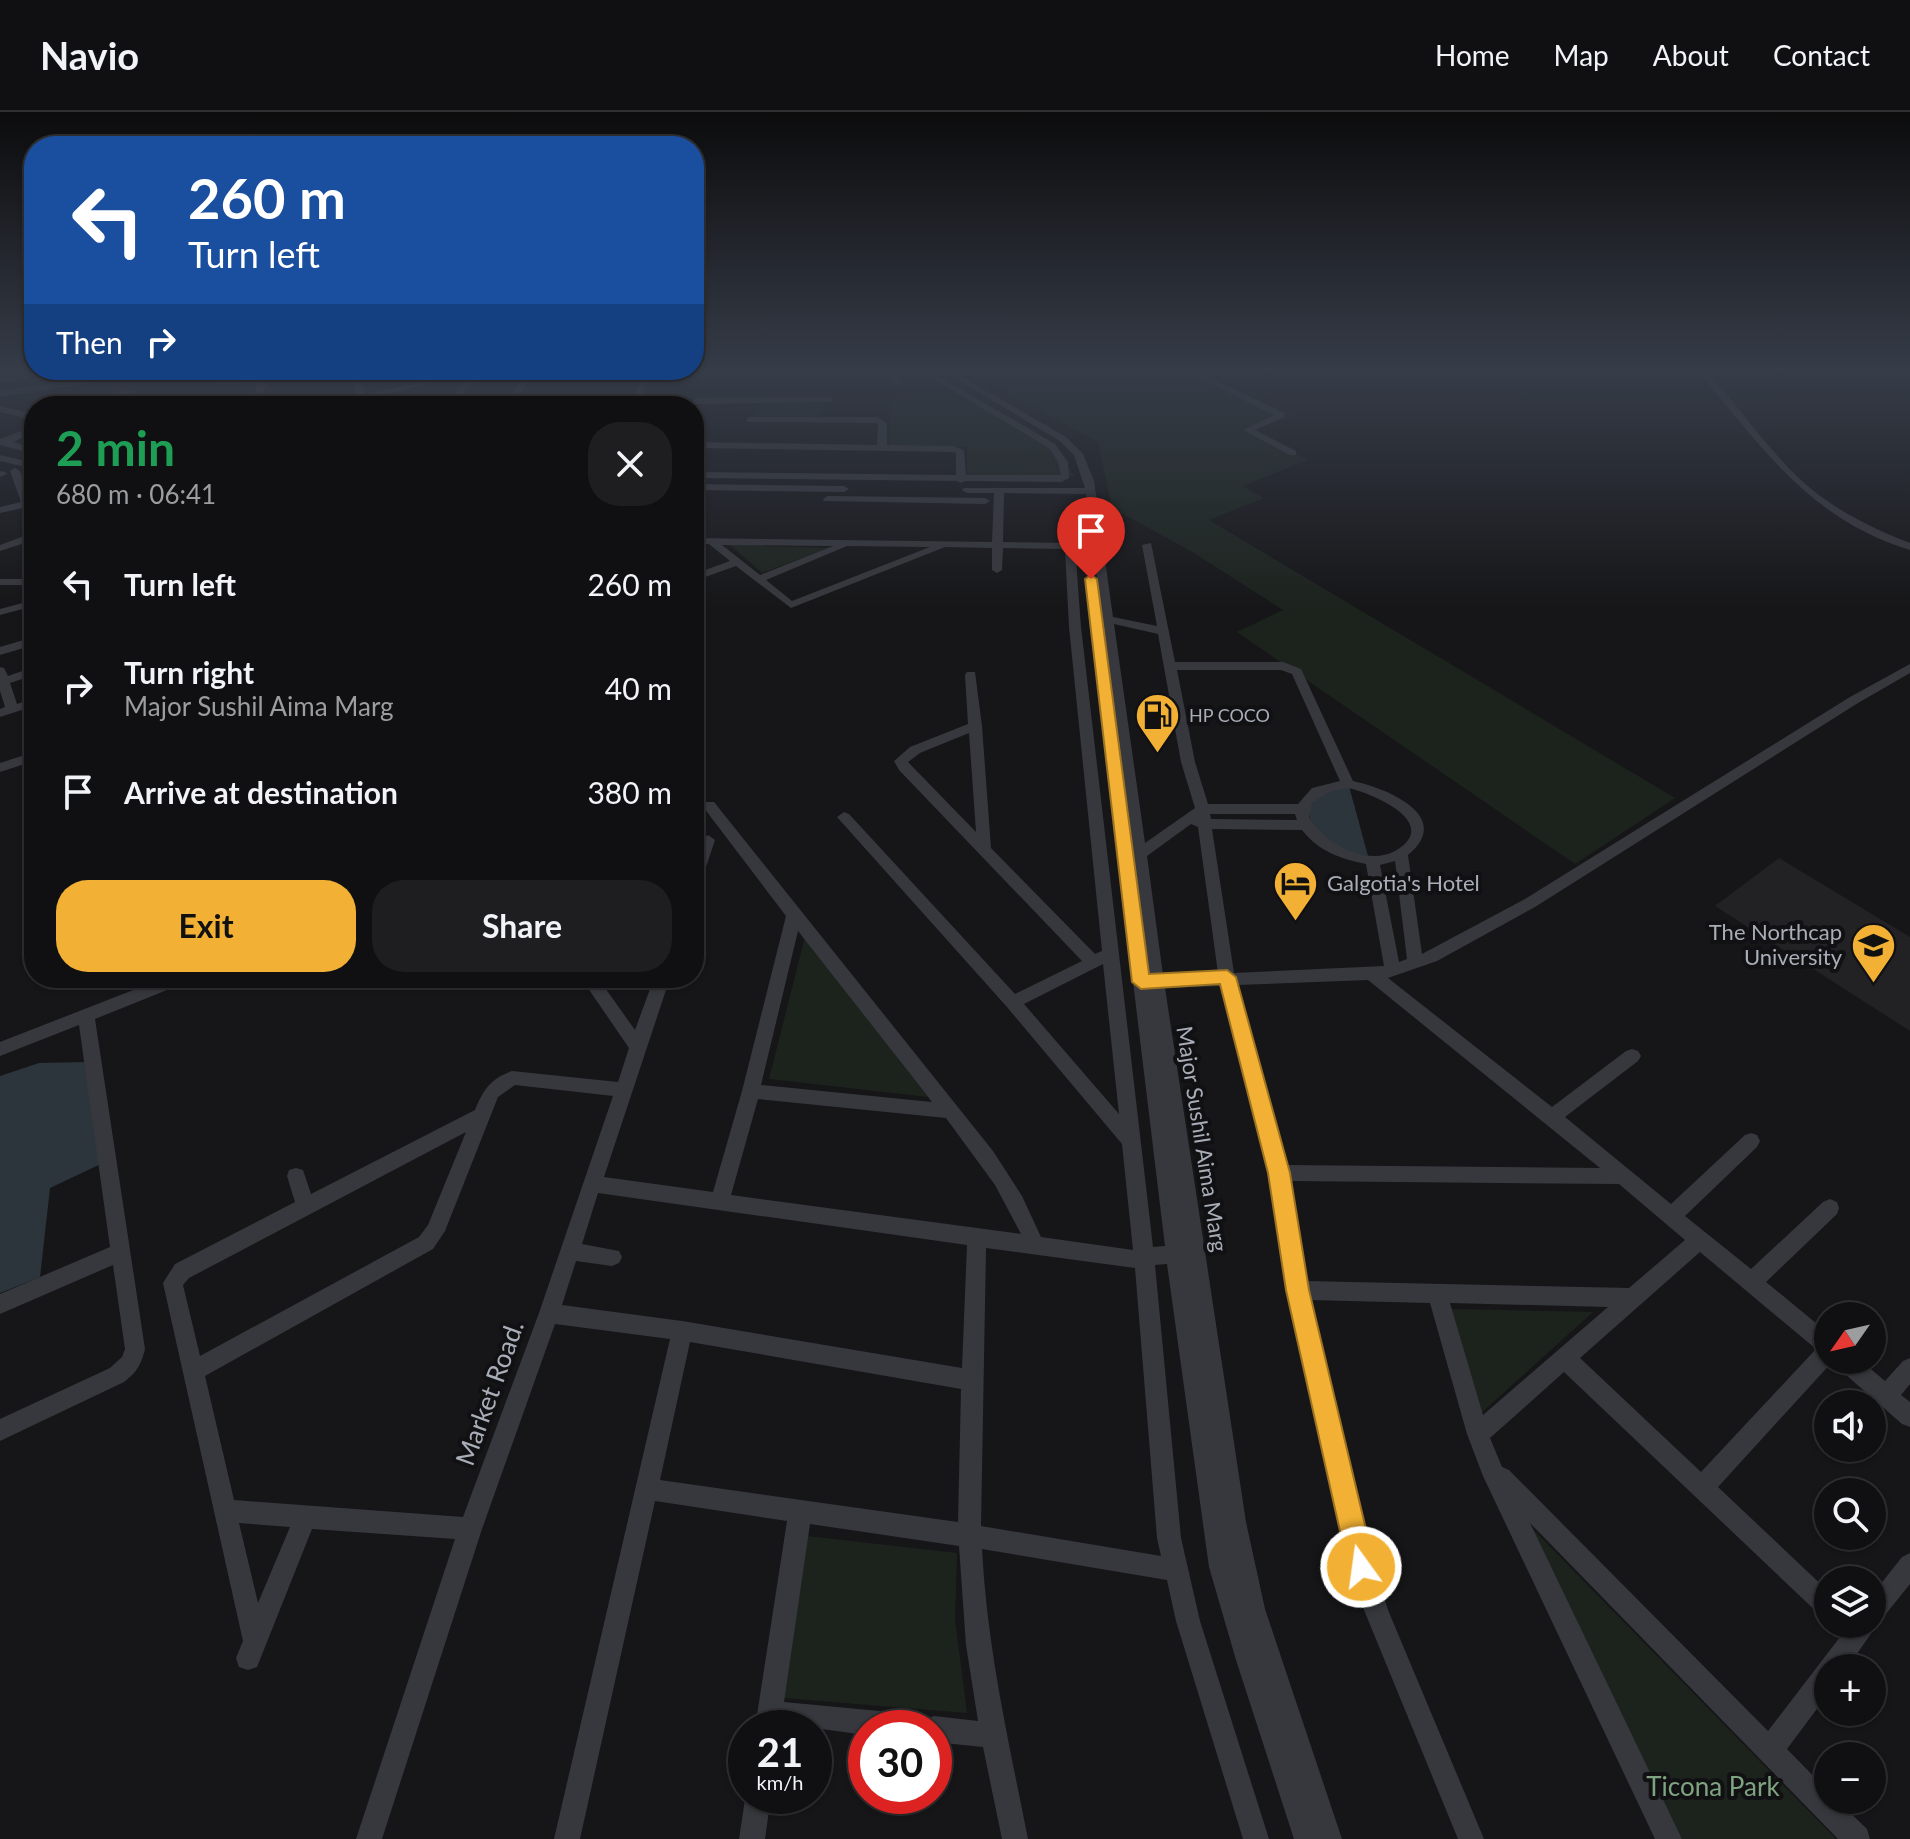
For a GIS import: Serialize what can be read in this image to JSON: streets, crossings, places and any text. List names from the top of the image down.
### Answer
{
  "streets": {
    "street": ["Major Sushil Aima Marg", "Market Road."]
  },
  "parks": ["Ticona Park"],
  "places": {
    "fuel station": ["HP COCO"],
    "hotel": ["Galgotia's Hotel"],
    "school or university": ["The Northcap University"]
  },
  "north": "bottom left",
  "page": {
    "header": "Navio",
    "nav": [
      "Home",
      "Map",
      "About",
      "Contact"
    ],
    "turn": ["260 m", "Turn left"],
    "then": "Then",
    "heading": ["2 min", "680 m · 06:41"],
    "list": [
      {
        "name": "Turn left",
        "value": "260 m"
      },
      {
        "name": "Turn right",
        "note": "Major Sushil Aima Marg",
        "value": "40 m"
      },
      {
        "name": "Arrive at destination",
        "value": "380 m"
      }
    ],
    "buttons": ["Exit", "Share"],
    "map_buttons": ["+", "−"],
    "speed": "21 km/h",
    "limit": "30"
  }
}
